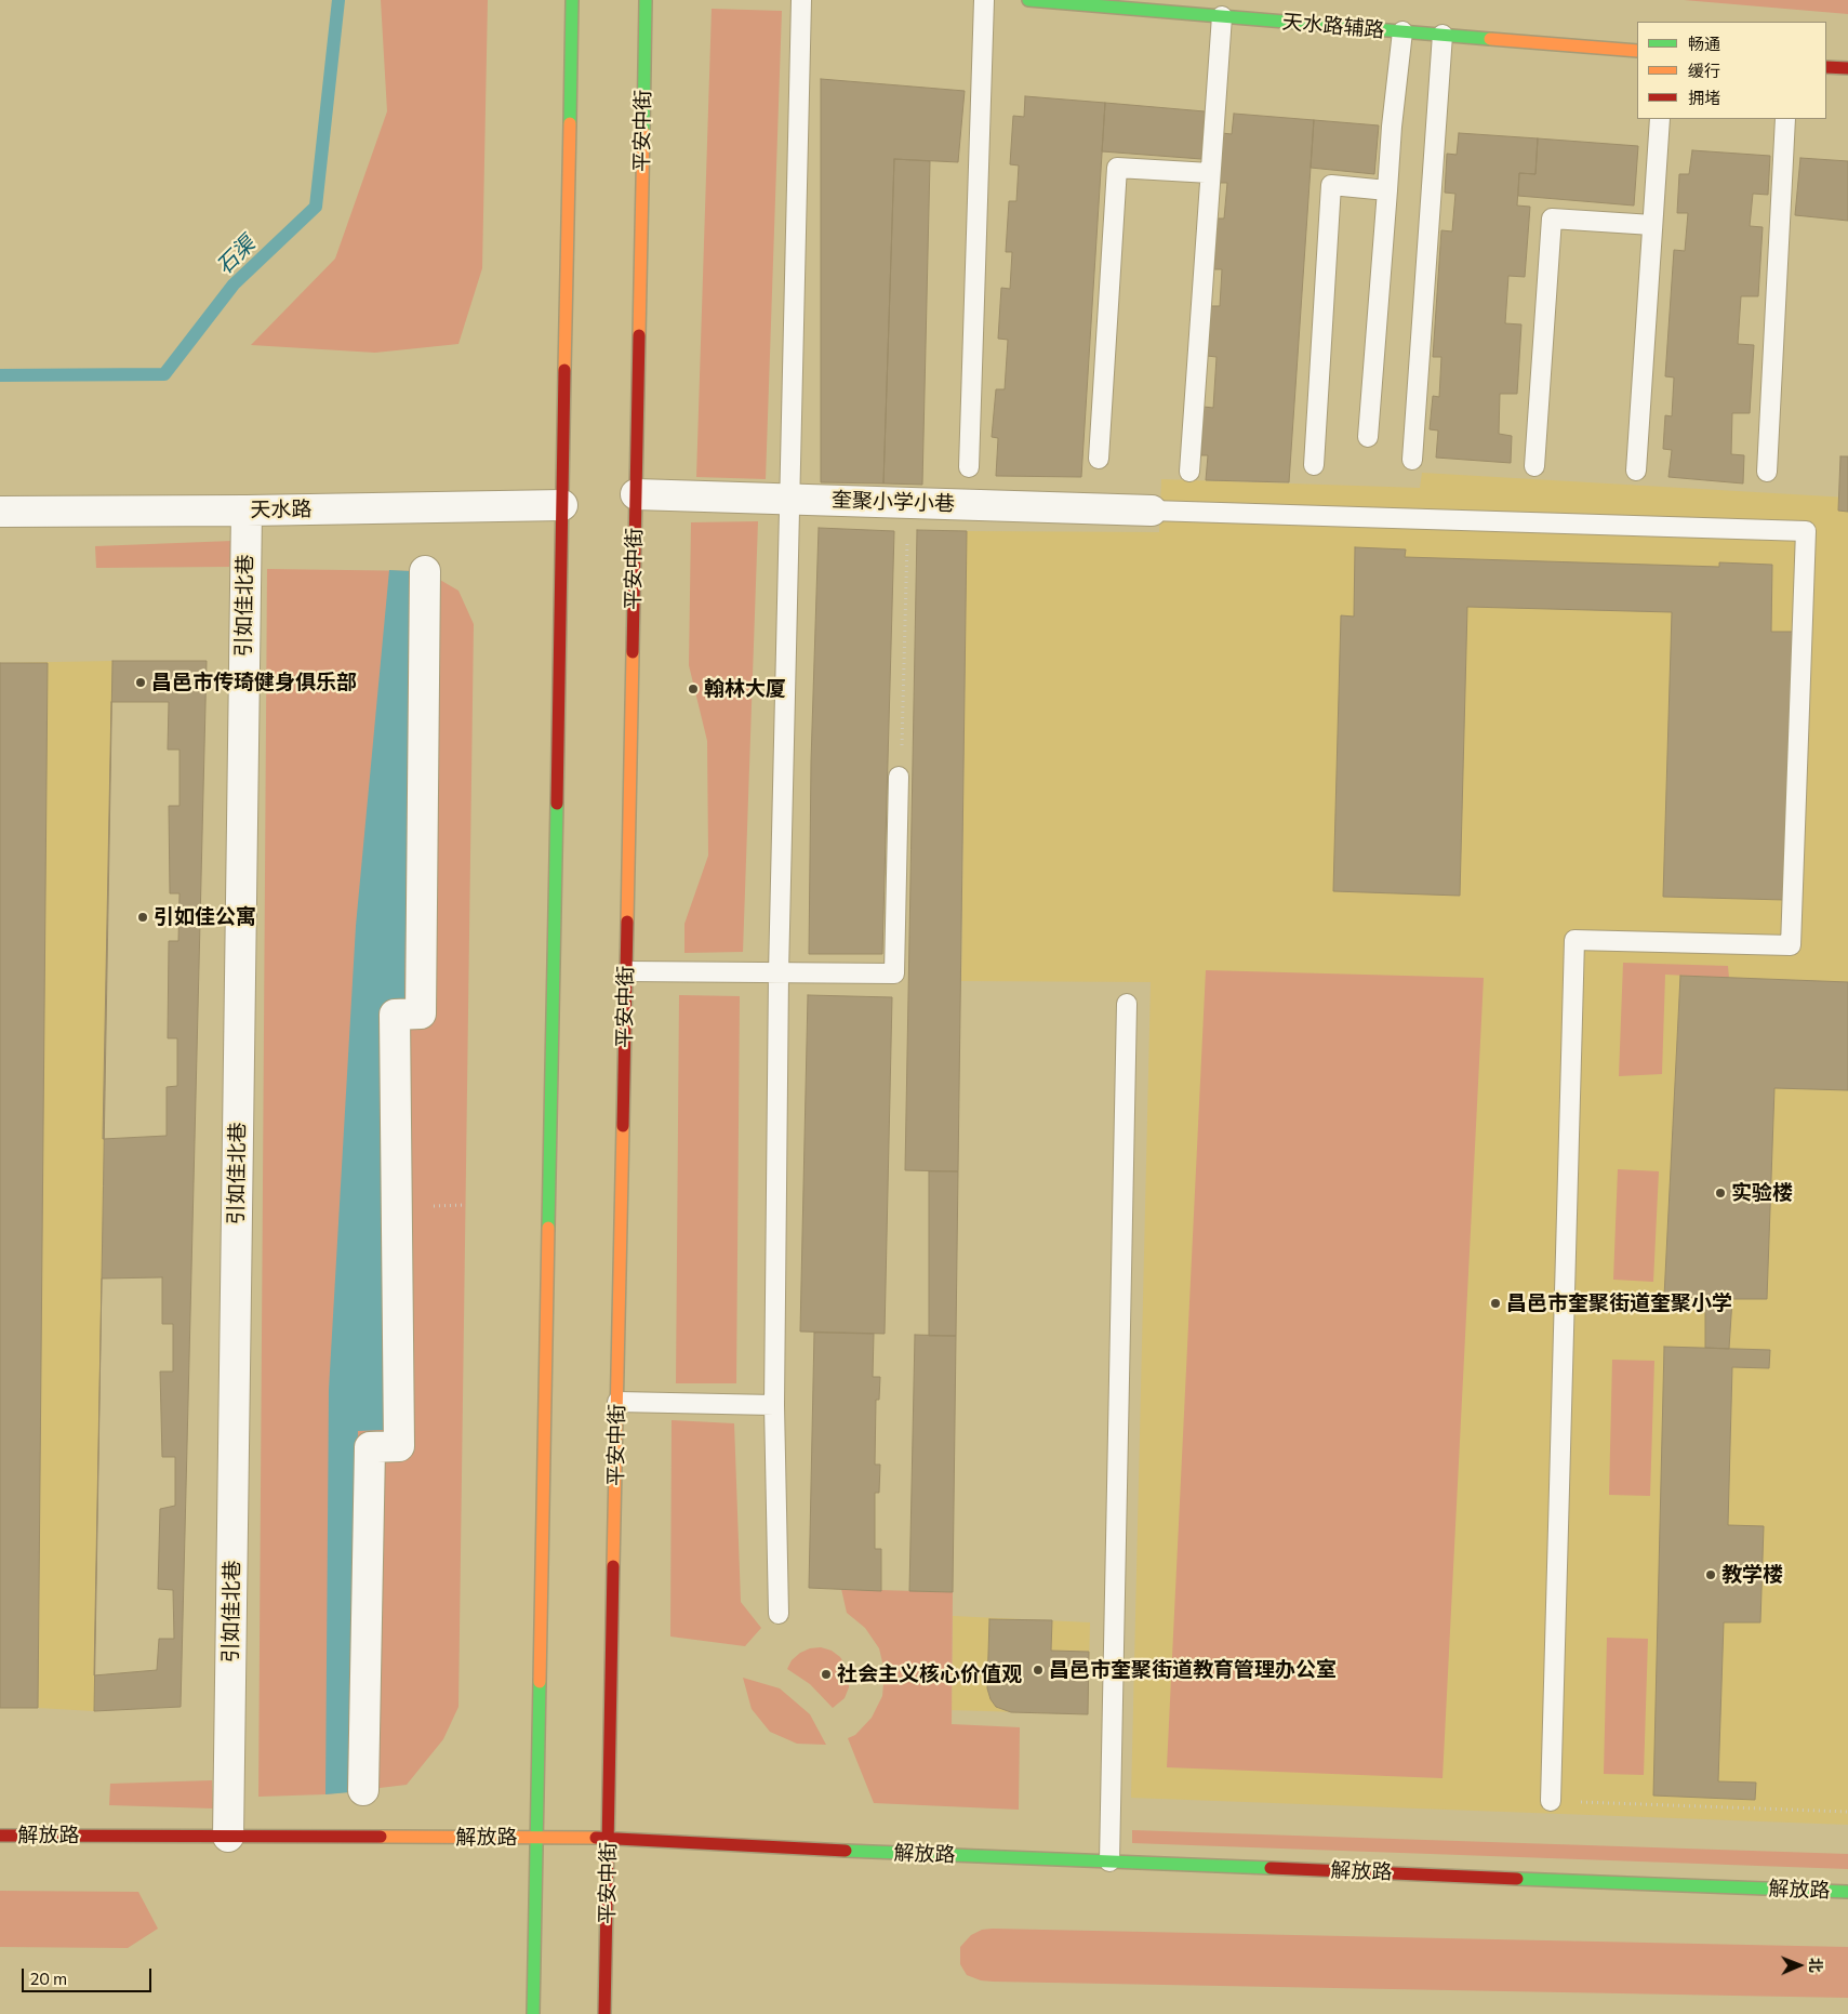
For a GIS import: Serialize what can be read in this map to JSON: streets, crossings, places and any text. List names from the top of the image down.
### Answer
{
  "streets": {
    "main road": ["天水路辅路", "平安中街", "解放路"],
    "street": ["奎聚小学小巷", "天水路", "引如佳北巷"]
  },
  "crossings": [
    ["平安中街", "奎聚小学小巷"],
    ["平安中街", "解放路"],
    ["天水路", "引如佳北巷"],
    ["引如佳北巷", "解放路"]
  ],
  "water": ["石渠"],
  "places": [
    "昌邑市传琦健身俱乐部",
    "翰林大厦",
    "引如佳公寓",
    "实验楼",
    "昌邑市奎聚街道奎聚小学",
    "教学楼",
    "昌邑市奎聚街道教育管理办公室",
    "社会主义核心价值观"
  ],
  "legend": ["畅通", "缓行", "拥堵"],
  "scale_bar": "20 m",
  "north": "right"
}
